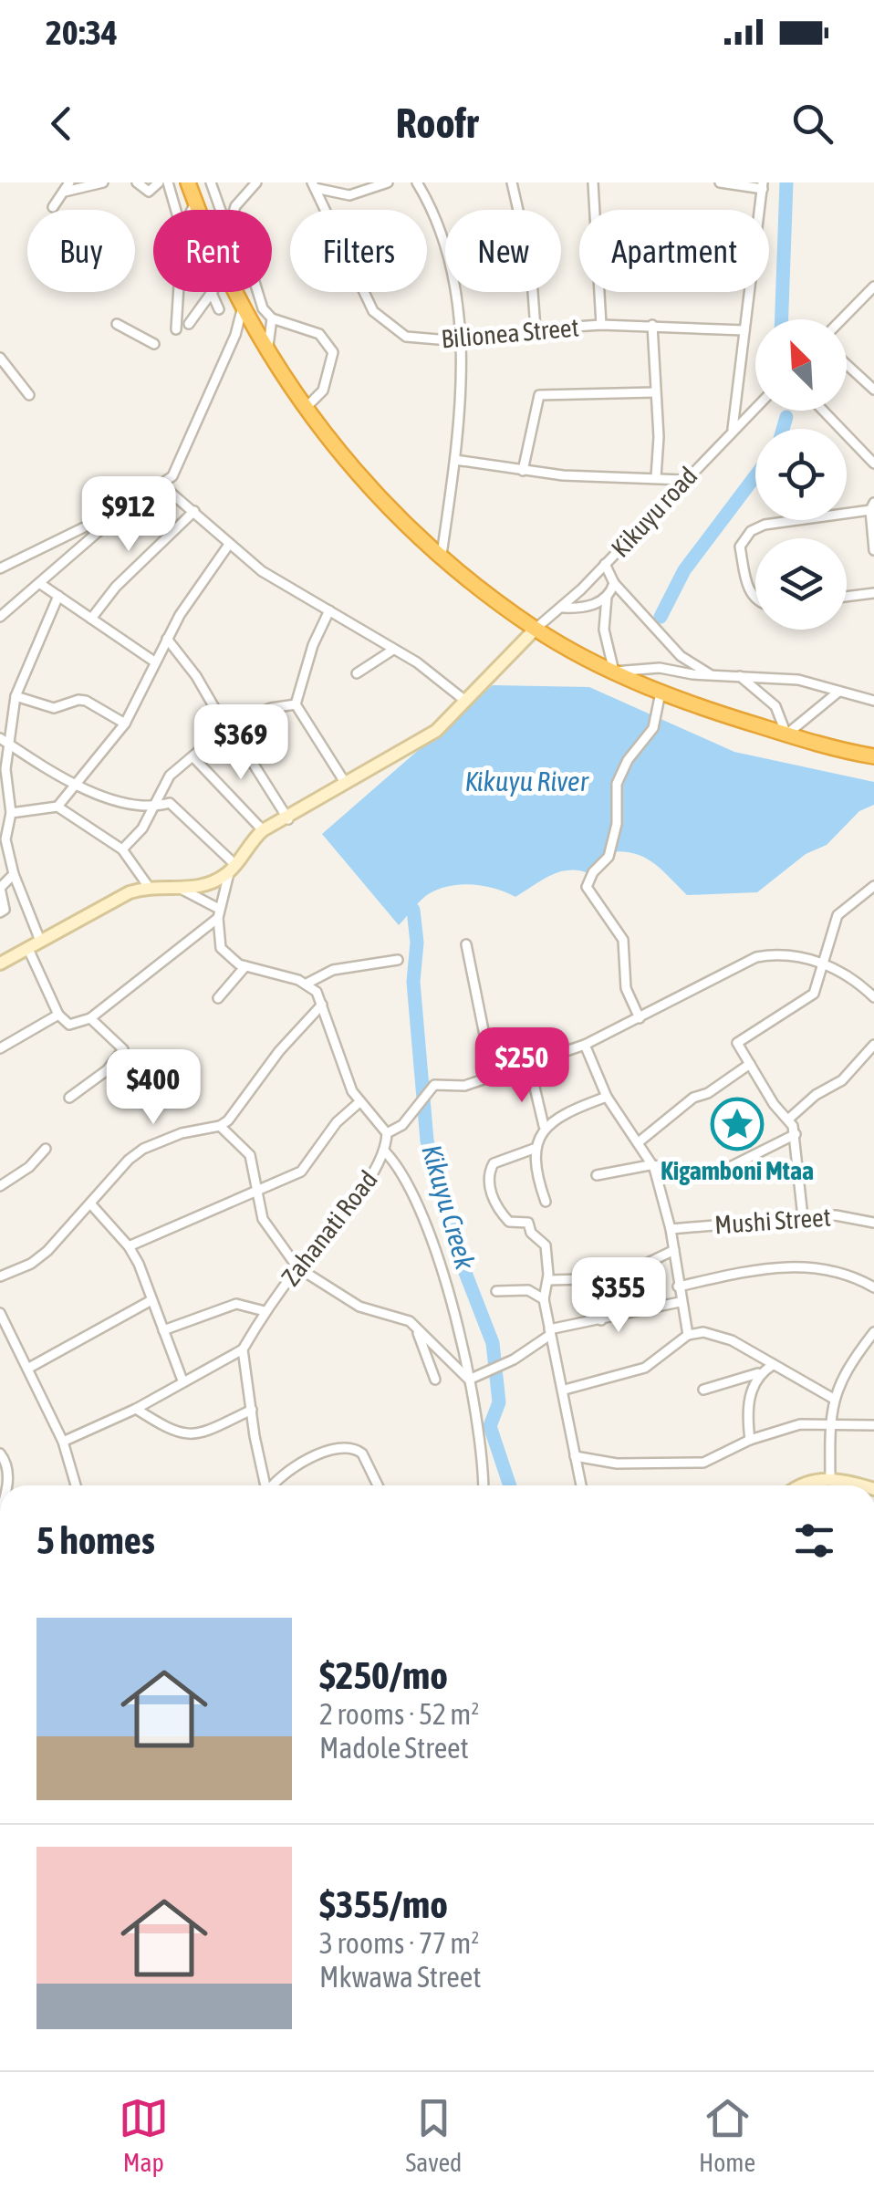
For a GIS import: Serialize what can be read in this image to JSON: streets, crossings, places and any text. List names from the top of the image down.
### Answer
{
  "streets": {
    "street": [
      "Bilionea Street",
      "Kikuyu road",
      "Mushi Street",
      "Zahanati Road"
    ]
  },
  "water": ["Kikuyu River", "Kikuyu Creek"],
  "places": {
    "place": ["Kigamboni Mtaa"]
  },
  "north": "top left",
  "page": {
    "status": "20:34",
    "header": "Roofr",
    "chip": [
      "Buy",
      "Rent",
      "Filters",
      "New",
      "Apartment"
    ],
    "price": [
      "$912",
      "$369",
      "$250",
      "$400",
      "$355"
    ],
    "heading": "5 homes",
    "list": [
      {
        "name": "$250/mo",
        "note": "2 rooms · 52 m² · Madole Street"
      },
      {
        "name": "$355/mo",
        "note": "3 rooms · 77 m² · Mkwawa Street"
      }
    ],
    "tabs": ["Map", "Saved", "Home"]
  }
}
